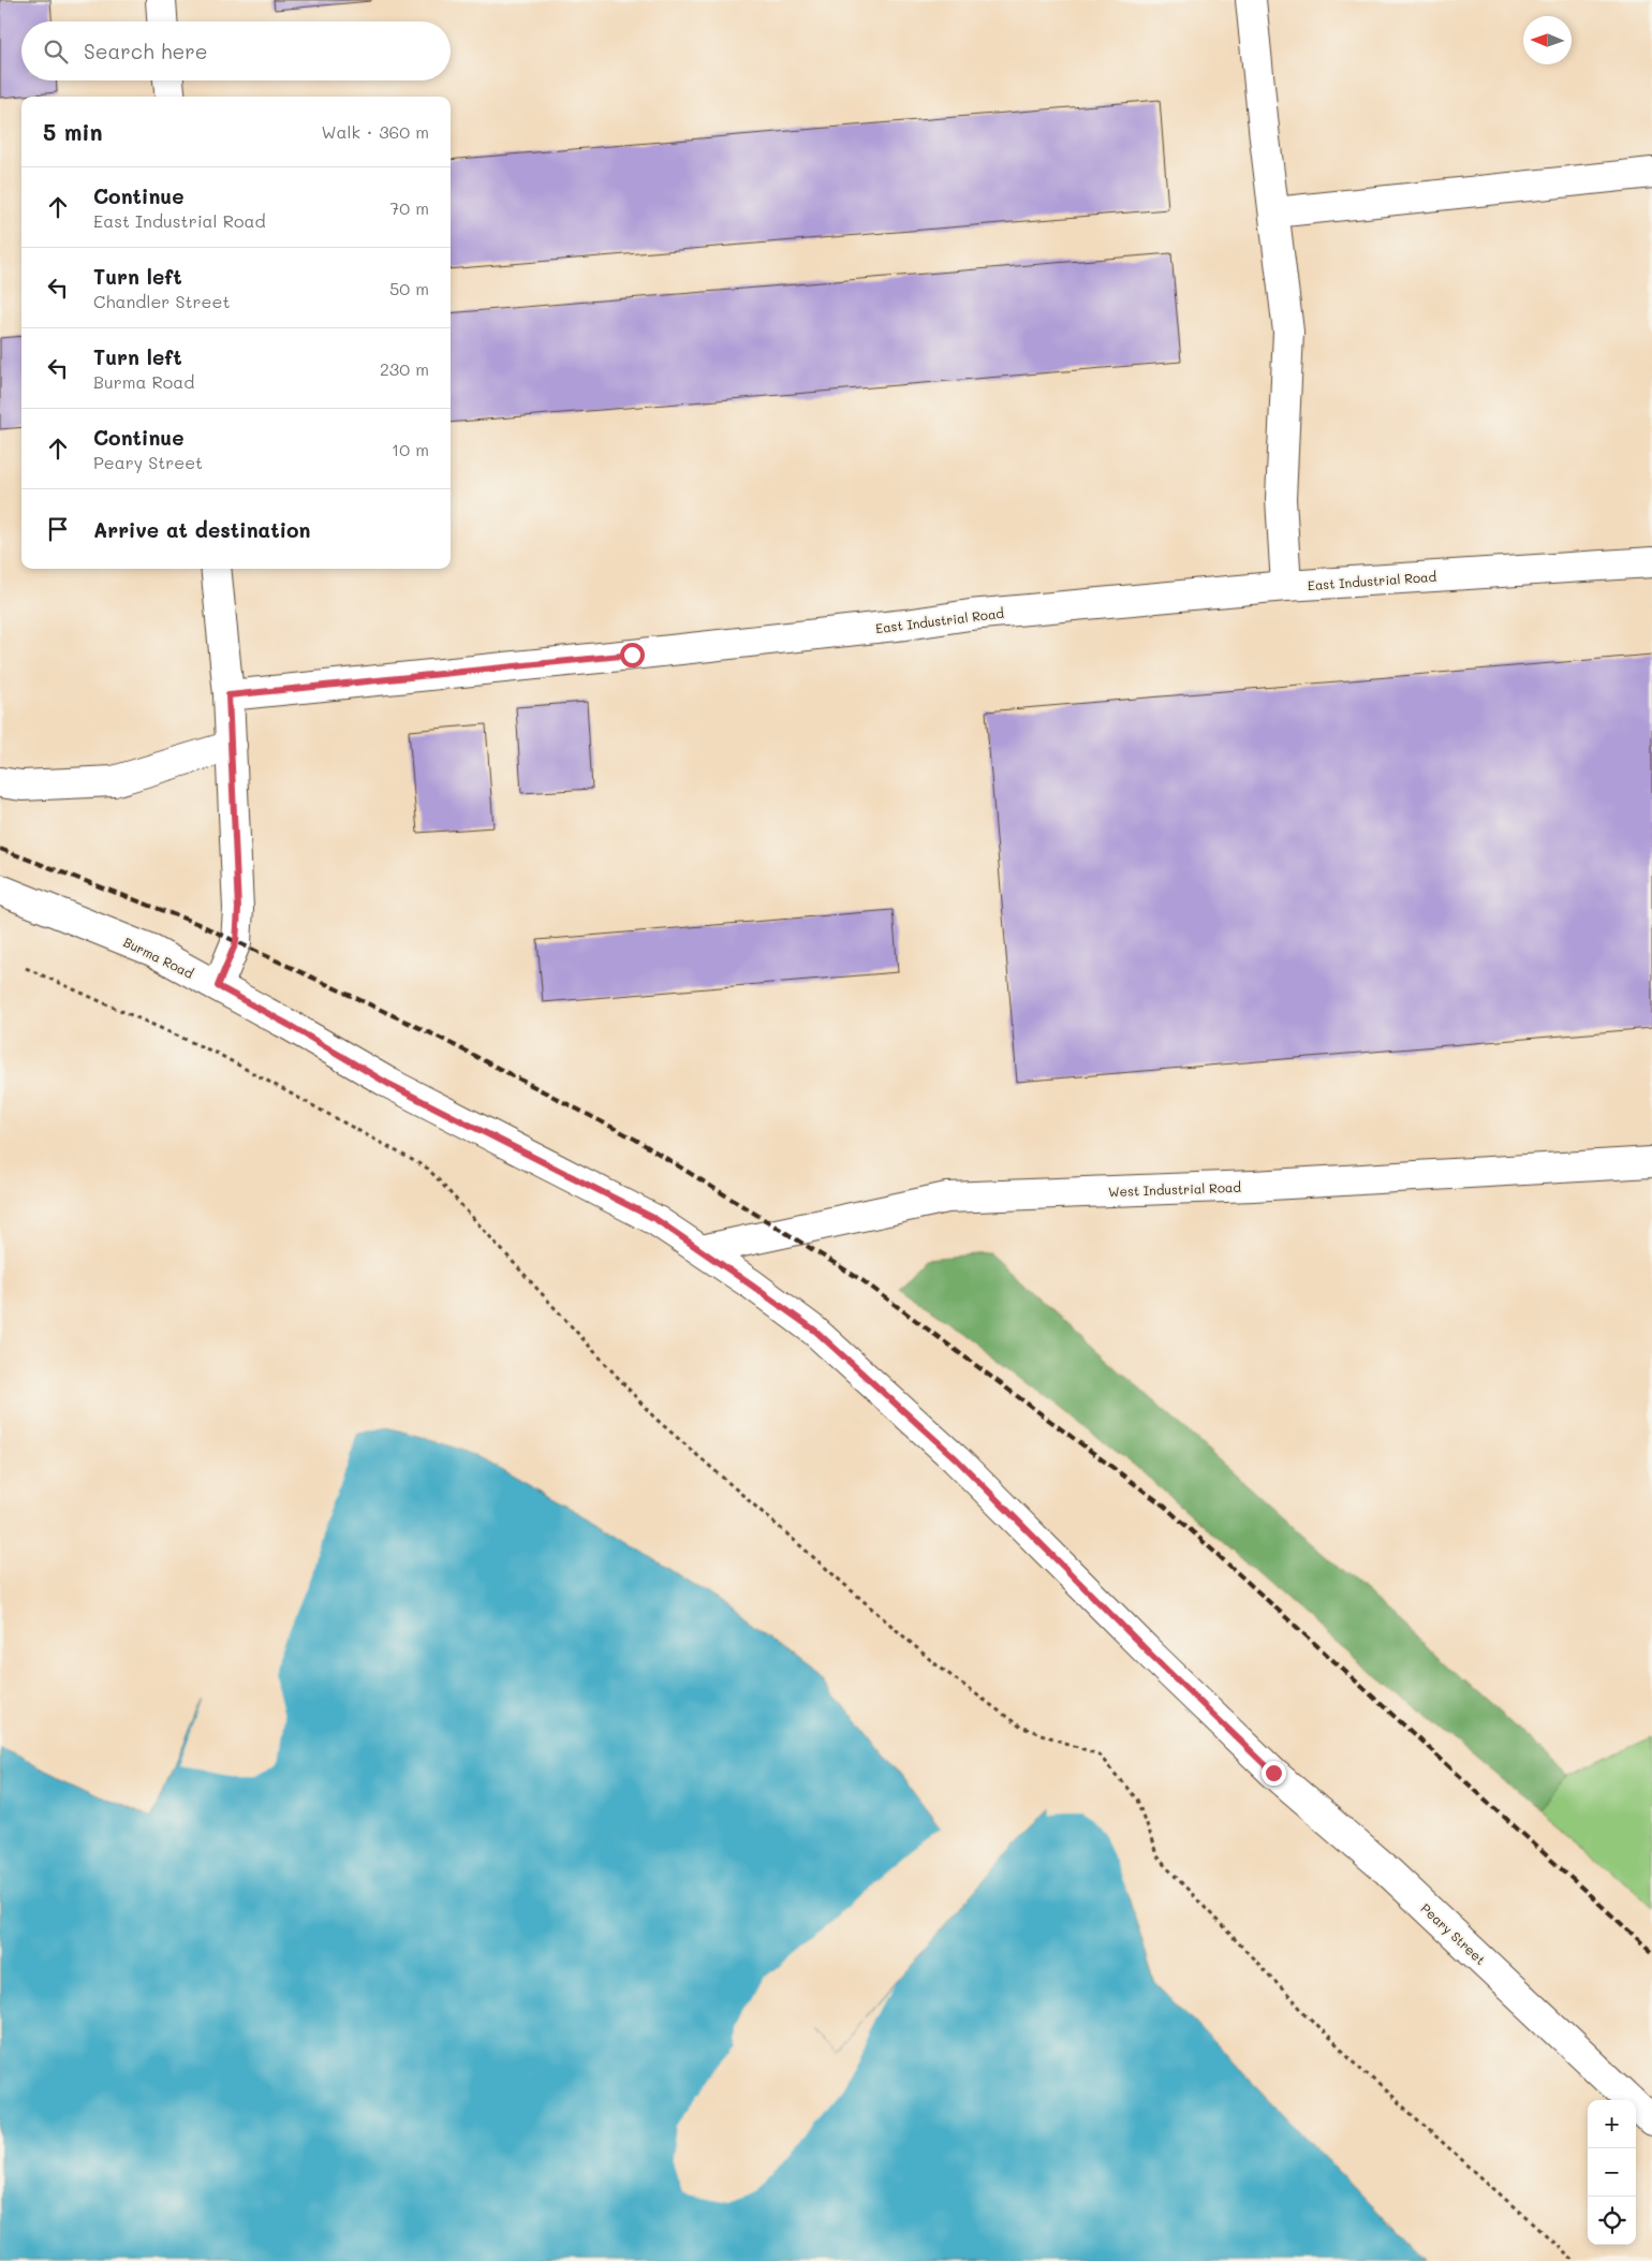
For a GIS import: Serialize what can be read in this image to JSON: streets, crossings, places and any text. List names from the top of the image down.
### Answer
{
  "streets": {
    "street": [
      "East Industrial Road",
      "Burma Road",
      "West Industrial Road",
      "Peary Street"
    ]
  },
  "crossings": [
    ["Burma Road", "West Industrial Road"],
    ["Burma Road", "Peary Street"]
  ],
  "north": "left",
  "page": {
    "search": "Search here",
    "heading": ["5 min", "Walk · 360 m"],
    "list": [
      ["Continue", "East Industrial Road", "70 m"],
      ["Turn left", "Chandler Street", "50 m"],
      ["Turn left", "Burma Road", "230 m"],
      ["Continue", "Peary Street", "10 m"],
      "Arrive at destination"
    ],
    "map_buttons": ["+", "−"]
  }
}
